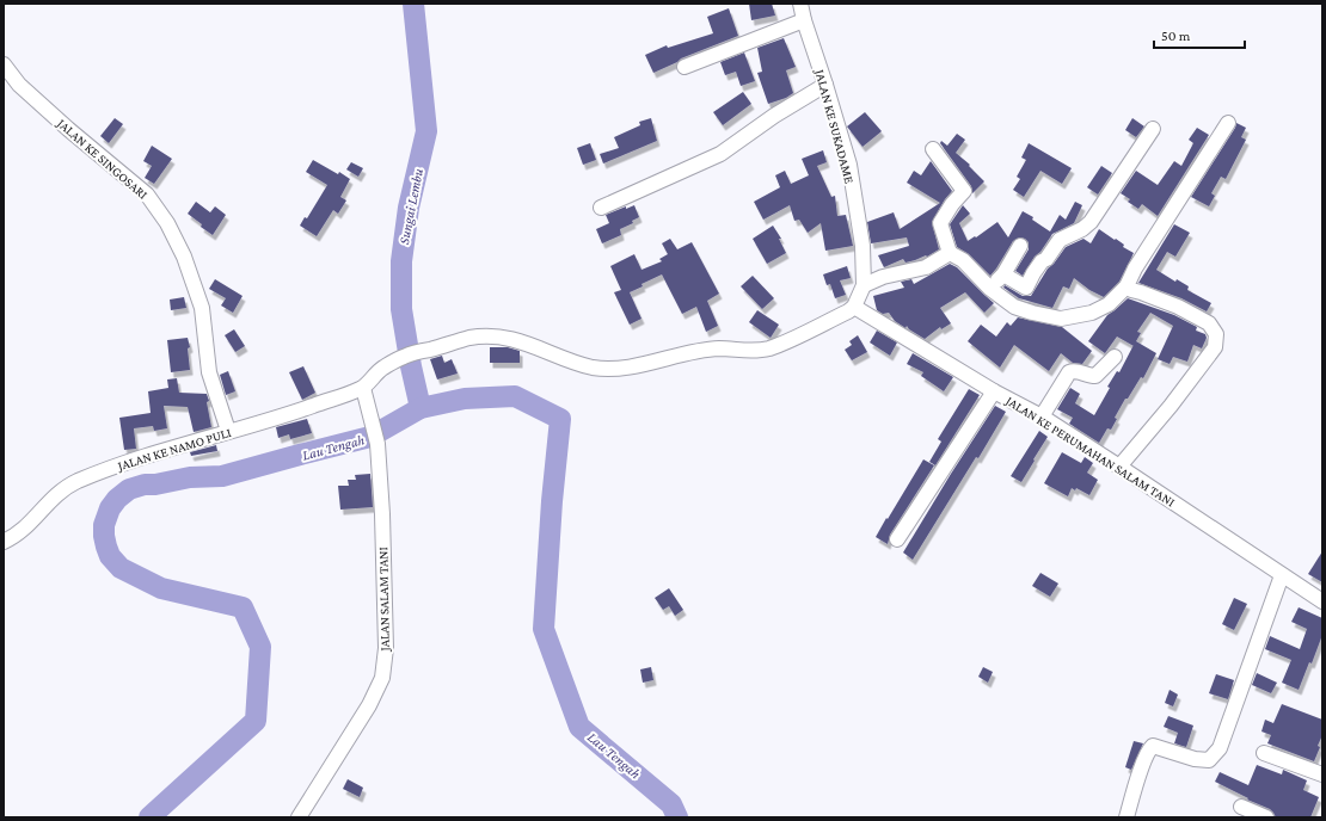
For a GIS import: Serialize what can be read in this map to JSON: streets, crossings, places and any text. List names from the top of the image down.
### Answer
{
  "streets": {
    "street": [
      "JALAN KE SUKADAME",
      "JALAN KE SINGOSARI",
      "JALAN KE NAMO PULI",
      "JALAN KE PERUMAHAN SALAM TANI",
      "JALAN SALAM TANI"
    ]
  },
  "crossings": [
    ["JALAN KE SUKADAME", "JALAN KE PERUMAHAN SALAM TANI"],
    ["JALAN KE SINGOSARI", "JALAN KE NAMO PULI"],
    ["JALAN KE NAMO PULI", "JALAN SALAM TANI"]
  ],
  "water": ["Sungai Lembu", "Lau Tengah"],
  "scale_bar": "50 m"
}
